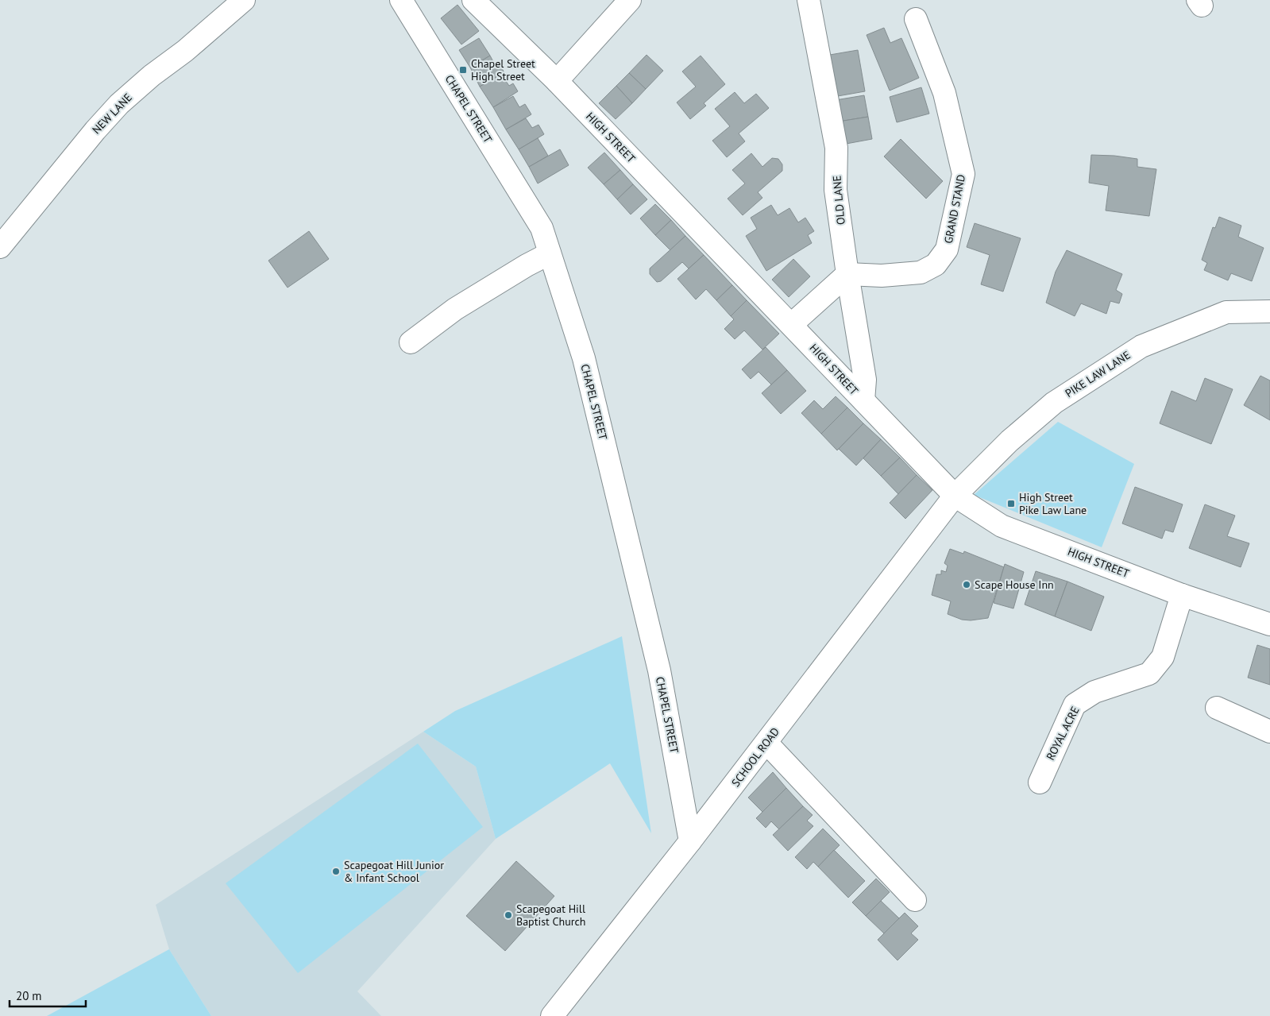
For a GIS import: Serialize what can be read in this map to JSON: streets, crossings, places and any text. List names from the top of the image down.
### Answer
{
  "streets": {
    "street": [
      "CHAPEL STREET",
      "NEW LANE",
      "HIGH STREET",
      "OLD LANE",
      "GRAND STAND",
      "PIKE LAW LANE",
      "ROYAL ACRE",
      "SCHOOL ROAD"
    ]
  },
  "crossings": [
    ["CHAPEL STREET", "SCHOOL ROAD"],
    ["HIGH STREET", "OLD LANE"],
    ["HIGH STREET", "PIKE LAW LANE"],
    ["HIGH STREET", "ROYAL ACRE"],
    ["HIGH STREET", "SCHOOL ROAD"],
    ["OLD LANE", "GRAND STAND"],
    ["PIKE LAW LANE", "SCHOOL ROAD"]
  ],
  "places": {
    "transit": ["Chapel Street High Street", "High Street Pike Law Lane"],
    "other": ["Scape House Inn", "Scapegoat Hill Junior & Infant School", "Scapegoat Hill Baptist Church"]
  },
  "scale_bar": "20 m"
}
